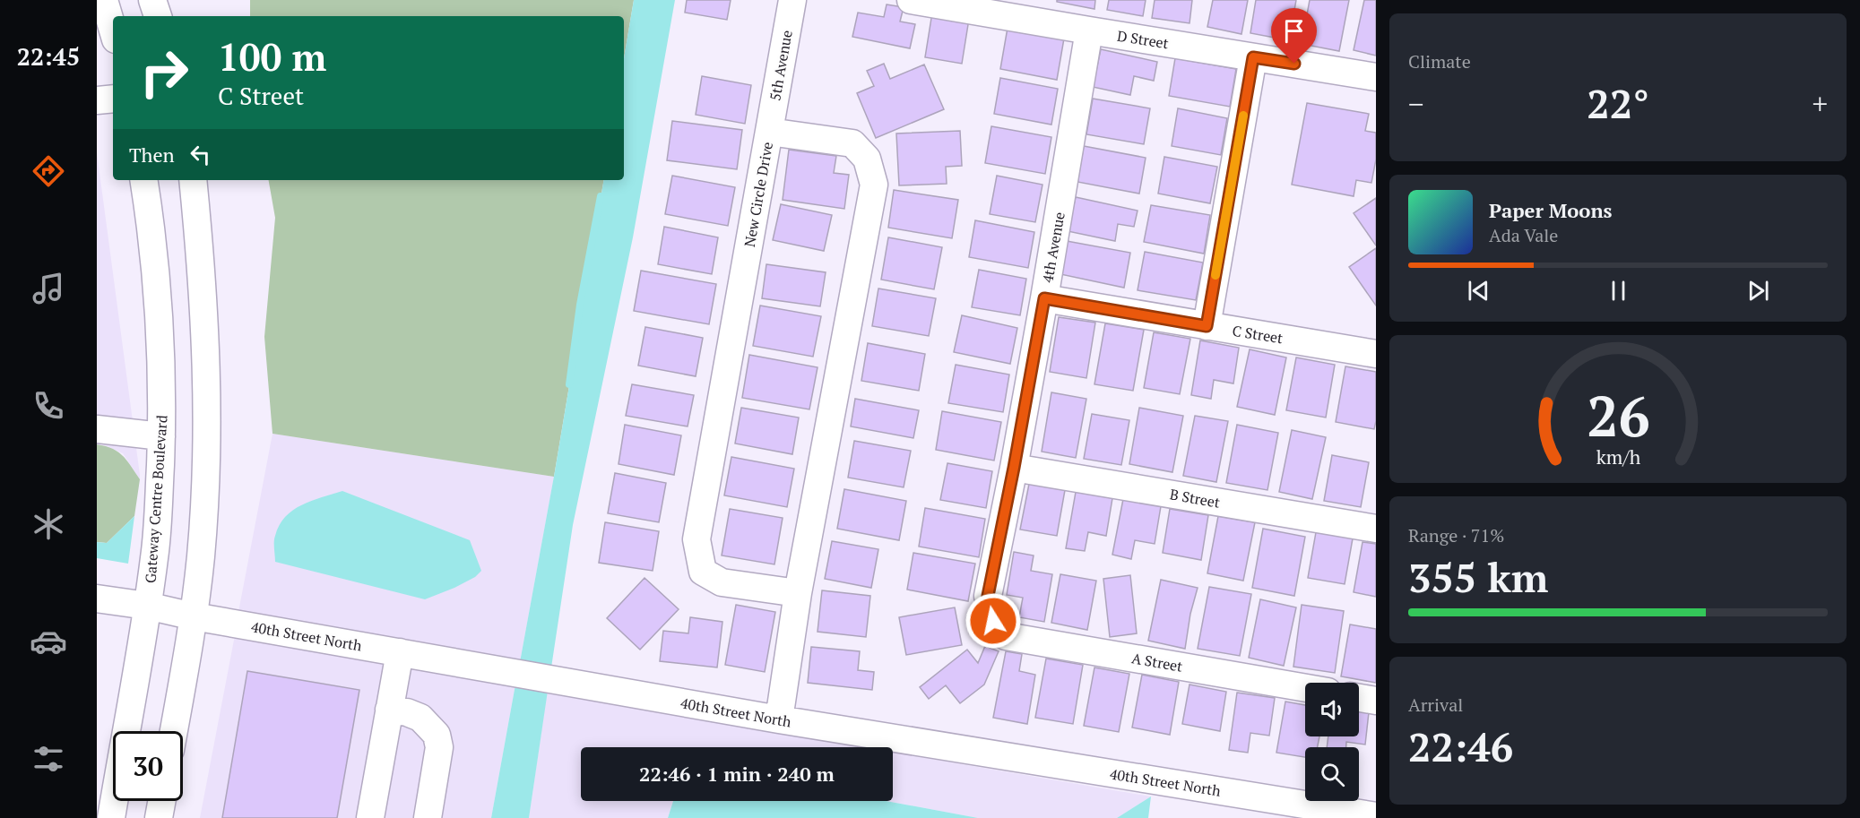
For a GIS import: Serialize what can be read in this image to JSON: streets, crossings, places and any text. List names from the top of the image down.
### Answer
{
  "streets": {
    "street": [
      "D Street",
      "5th Avenue",
      "New Circle Drive",
      "4th Avenue",
      "C Street",
      "B Street",
      "Gateway Centre Boulevard",
      "40th Street North",
      "A Street"
    ]
  },
  "crossings": [
    ["D Street", "4th Avenue"],
    ["5th Avenue", "New Circle Drive"],
    ["New Circle Drive", "40th Street North"],
    ["4th Avenue", "C Street"],
    ["4th Avenue", "B Street"],
    ["4th Avenue", "A Street"],
    ["Gateway Centre Boulevard", "40th Street North"]
  ],
  "page": {
    "tabs": "22:45",
    "tile": [
      "Climate",
      ["Range · 71%", "355 km"],
      ["Arrival", "22:46"]
    ],
    "turn": ["100 m", "C Street"],
    "heat": ["−", "22°", "+"],
    "then": "Then",
    "song": ["Paper Moons", "Ada Vale"],
    "limit": "30",
    "trip": "22:46 · 1 min · 240 m",
    "gauge": ["26", "km/h"]
  }
}
